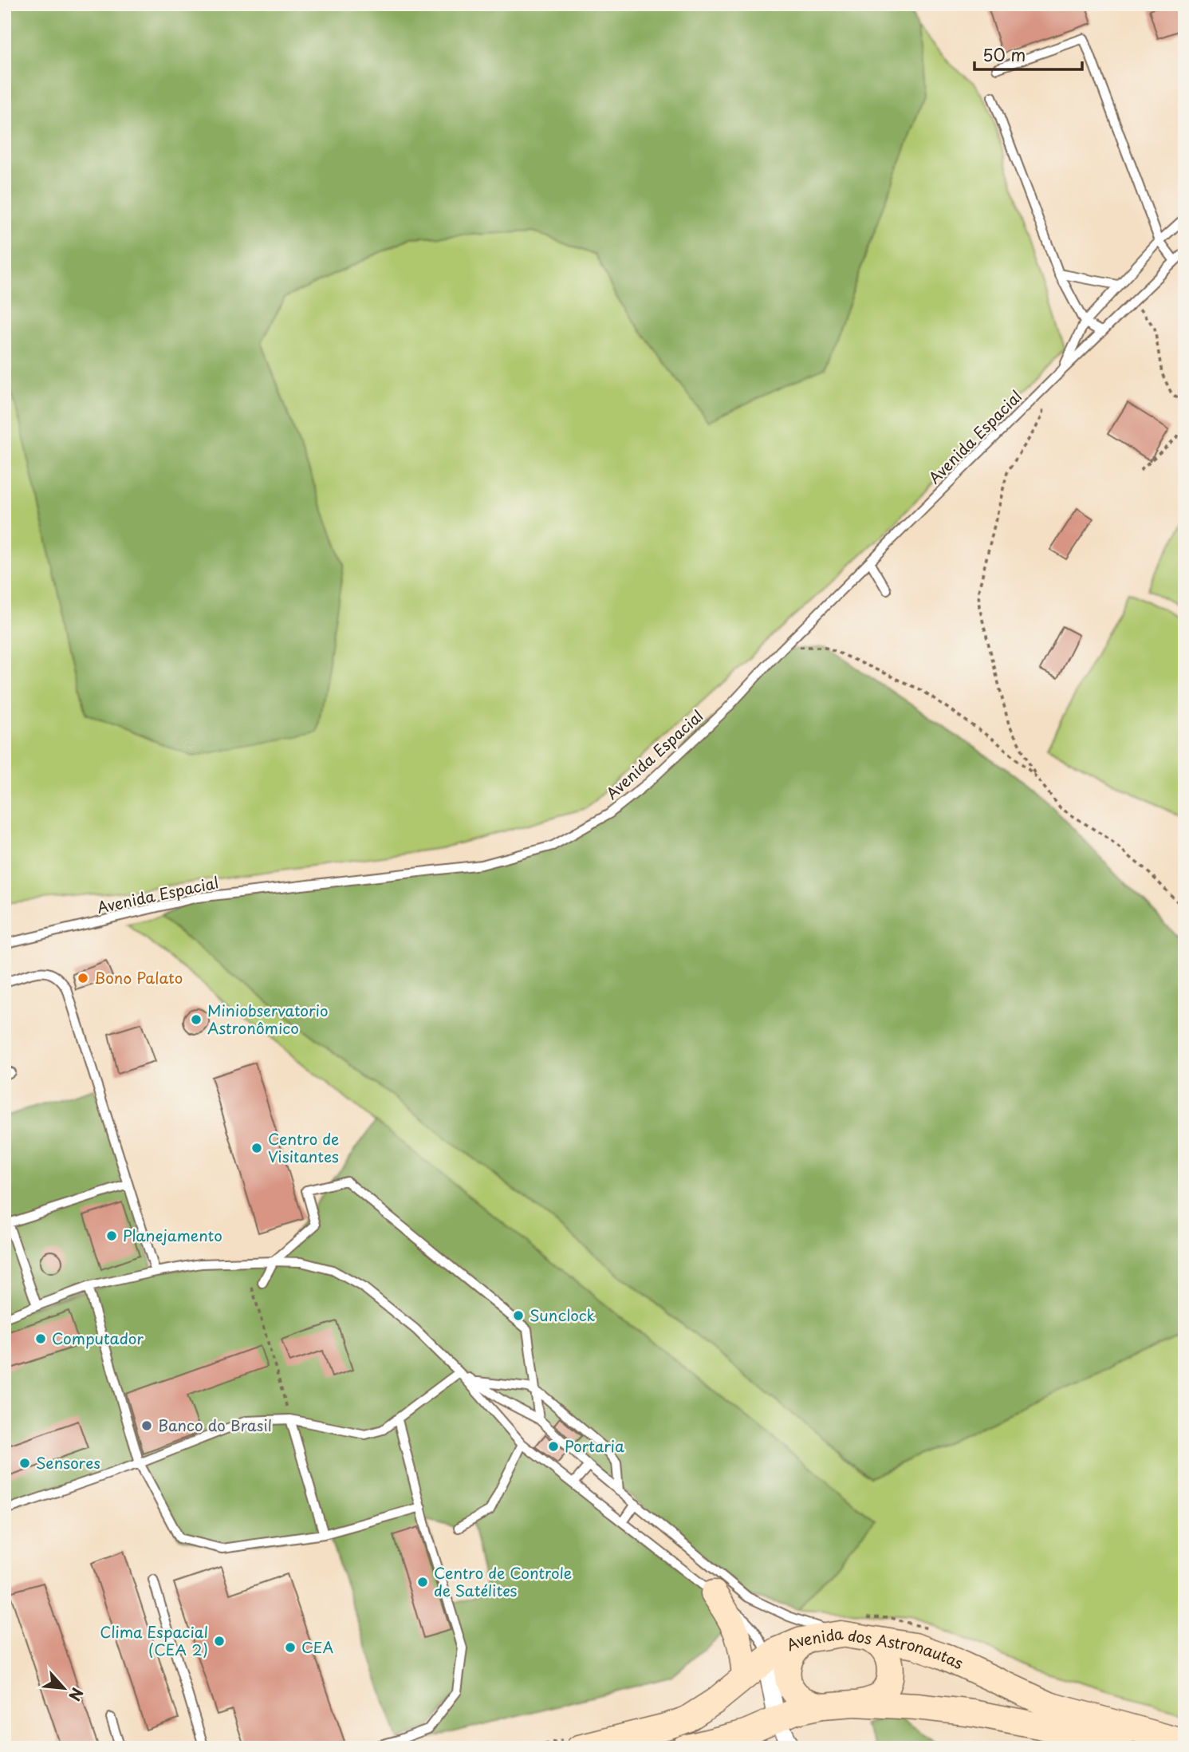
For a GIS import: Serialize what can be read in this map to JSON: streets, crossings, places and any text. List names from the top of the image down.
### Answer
{
  "streets": {
    "main road": ["Avenida dos Astronautas"],
    "lane": ["Avenida Espacial"]
  },
  "places": [
    "Bono Palato",
    "Miniobservatorio Astronômico",
    "Centro de Visitantes",
    "Planejamento",
    "Sunclock",
    "Computador",
    "Banco do Brasil",
    "Portaria",
    "Sensores",
    "Centro de Controle de Satélites",
    "Clima Espacial (CEA 2)",
    "CEA"
  ],
  "scale_bar": "50 m",
  "north": "bottom right"
}
